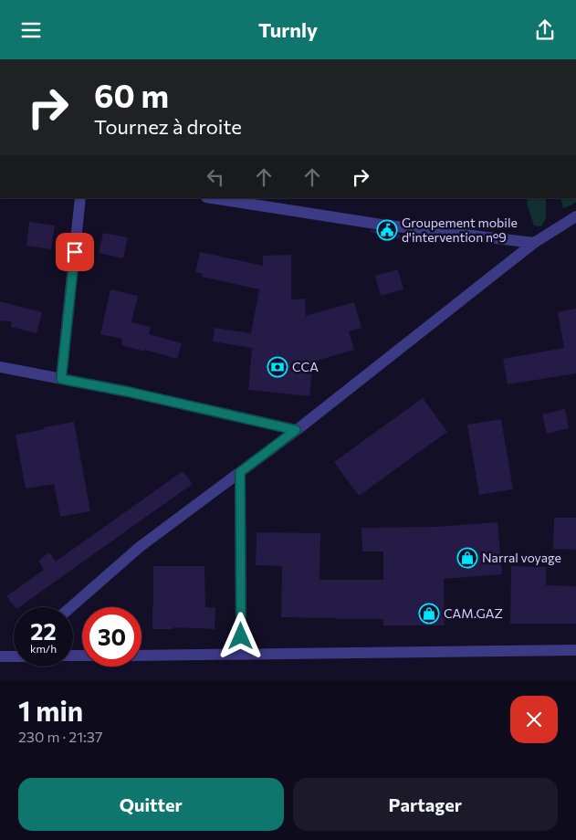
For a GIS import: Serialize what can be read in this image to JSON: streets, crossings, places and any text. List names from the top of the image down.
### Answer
{
  "places": {
    "public building": ["Groupement mobile d'intervention n°9"],
    "bank": ["CCA"],
    "shop": ["Narral voyage", "CAM.GAZ"]
  },
  "page": {
    "header": "Turnly",
    "turn": ["60 m", "Tournez à droite"],
    "speed": "22 km/h",
    "limit": "30",
    "heading": ["1 min", "230 m · 21:37"],
    "buttons": ["Quitter", "Partager"]
  }
}
